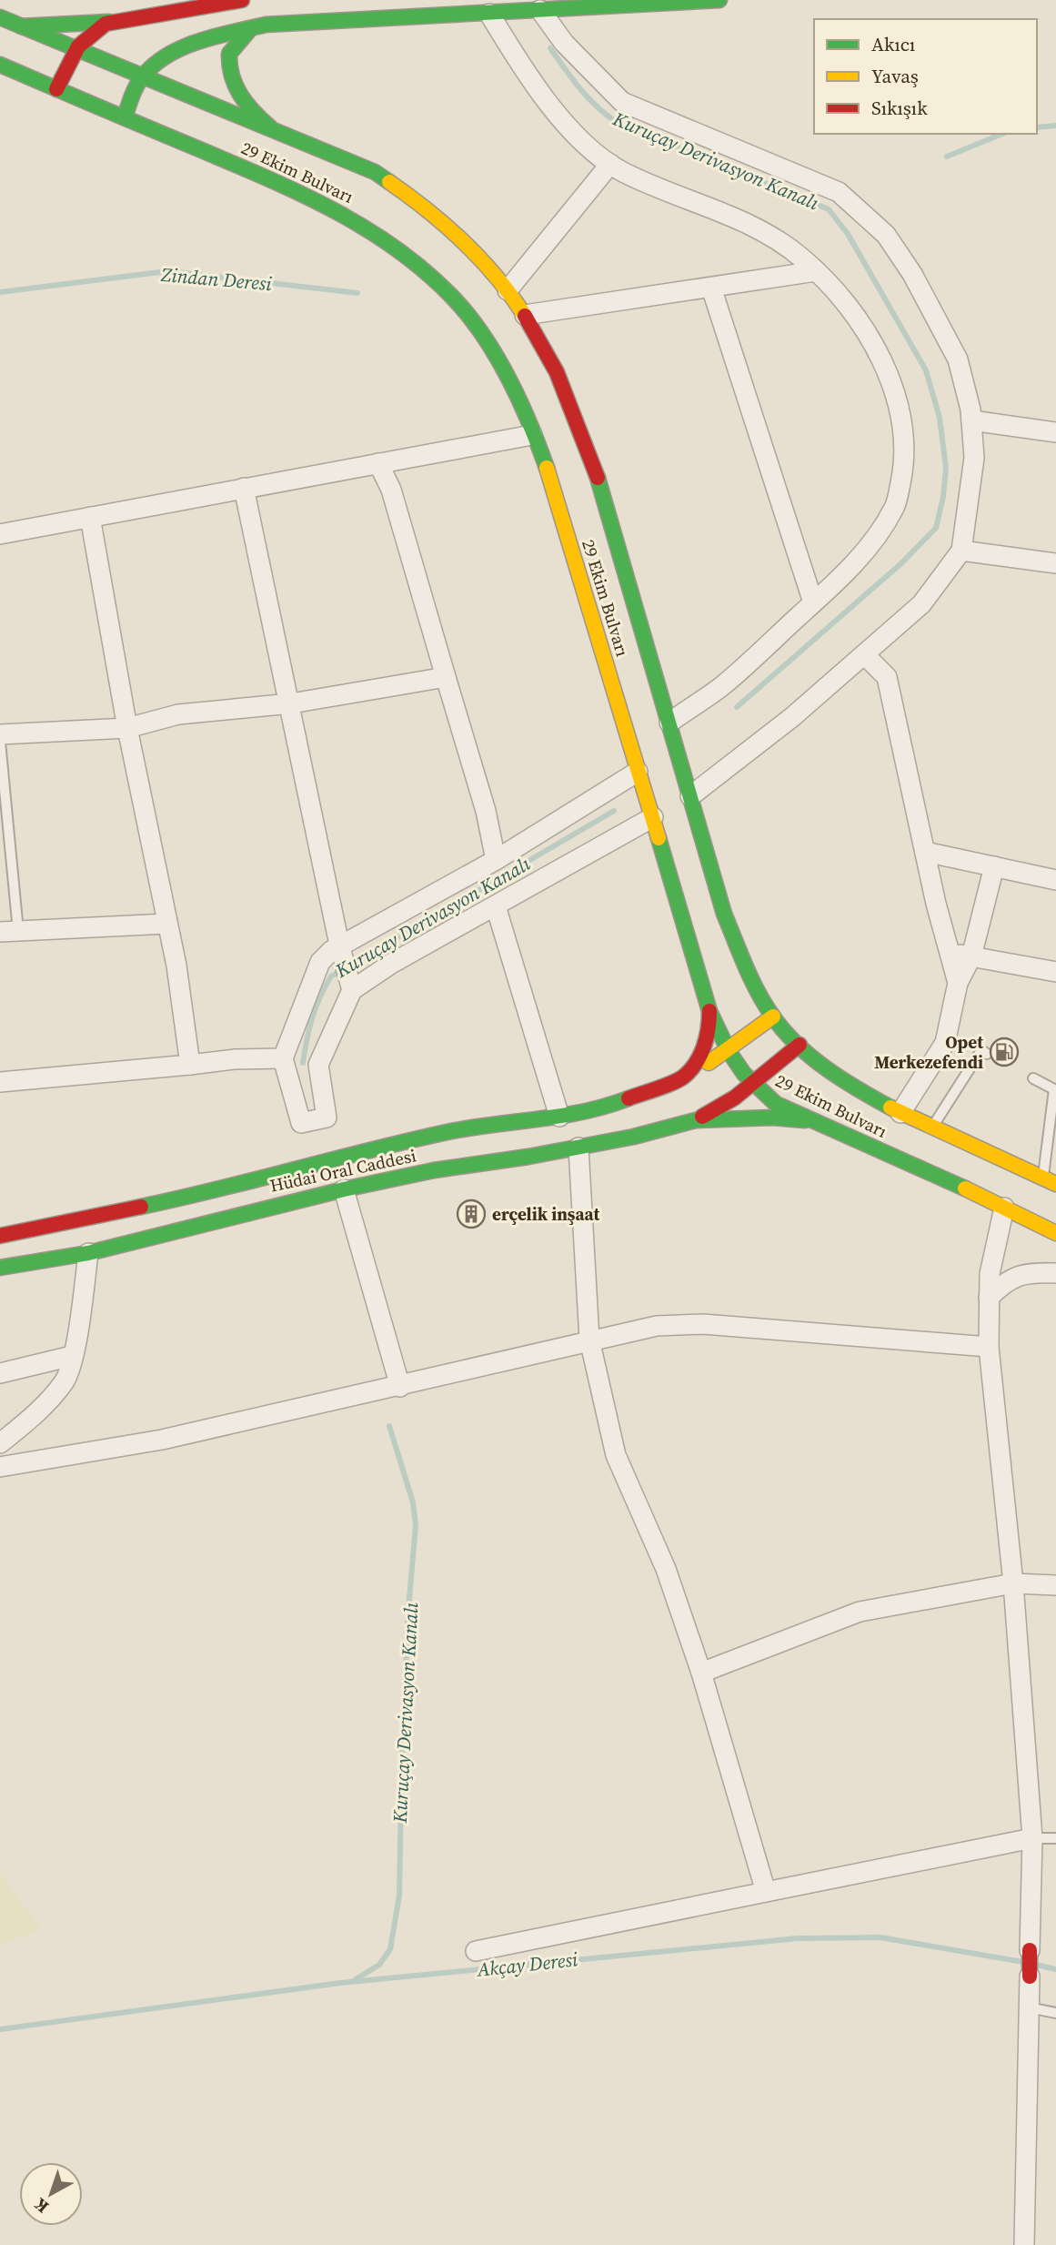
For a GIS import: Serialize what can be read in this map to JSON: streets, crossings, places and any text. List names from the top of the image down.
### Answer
{
  "streets": {
    "main road": ["29 Ekim Bulvarı", "Hüdai Oral Caddesi"]
  },
  "crossings": [
    ["29 Ekim Bulvarı", "Hüdai Oral Caddesi"]
  ],
  "water": ["Kuruçay Derivasyon Kanalı", "Zindan Deresi", "Akçay Deresi"],
  "places": {
    "fuel station": ["Opet Merkezefendi"],
    "building": ["erçelik inşaat"]
  },
  "legend": ["Akıcı", "Yavaş", "Sıkışık"],
  "north": "bottom left"
}
